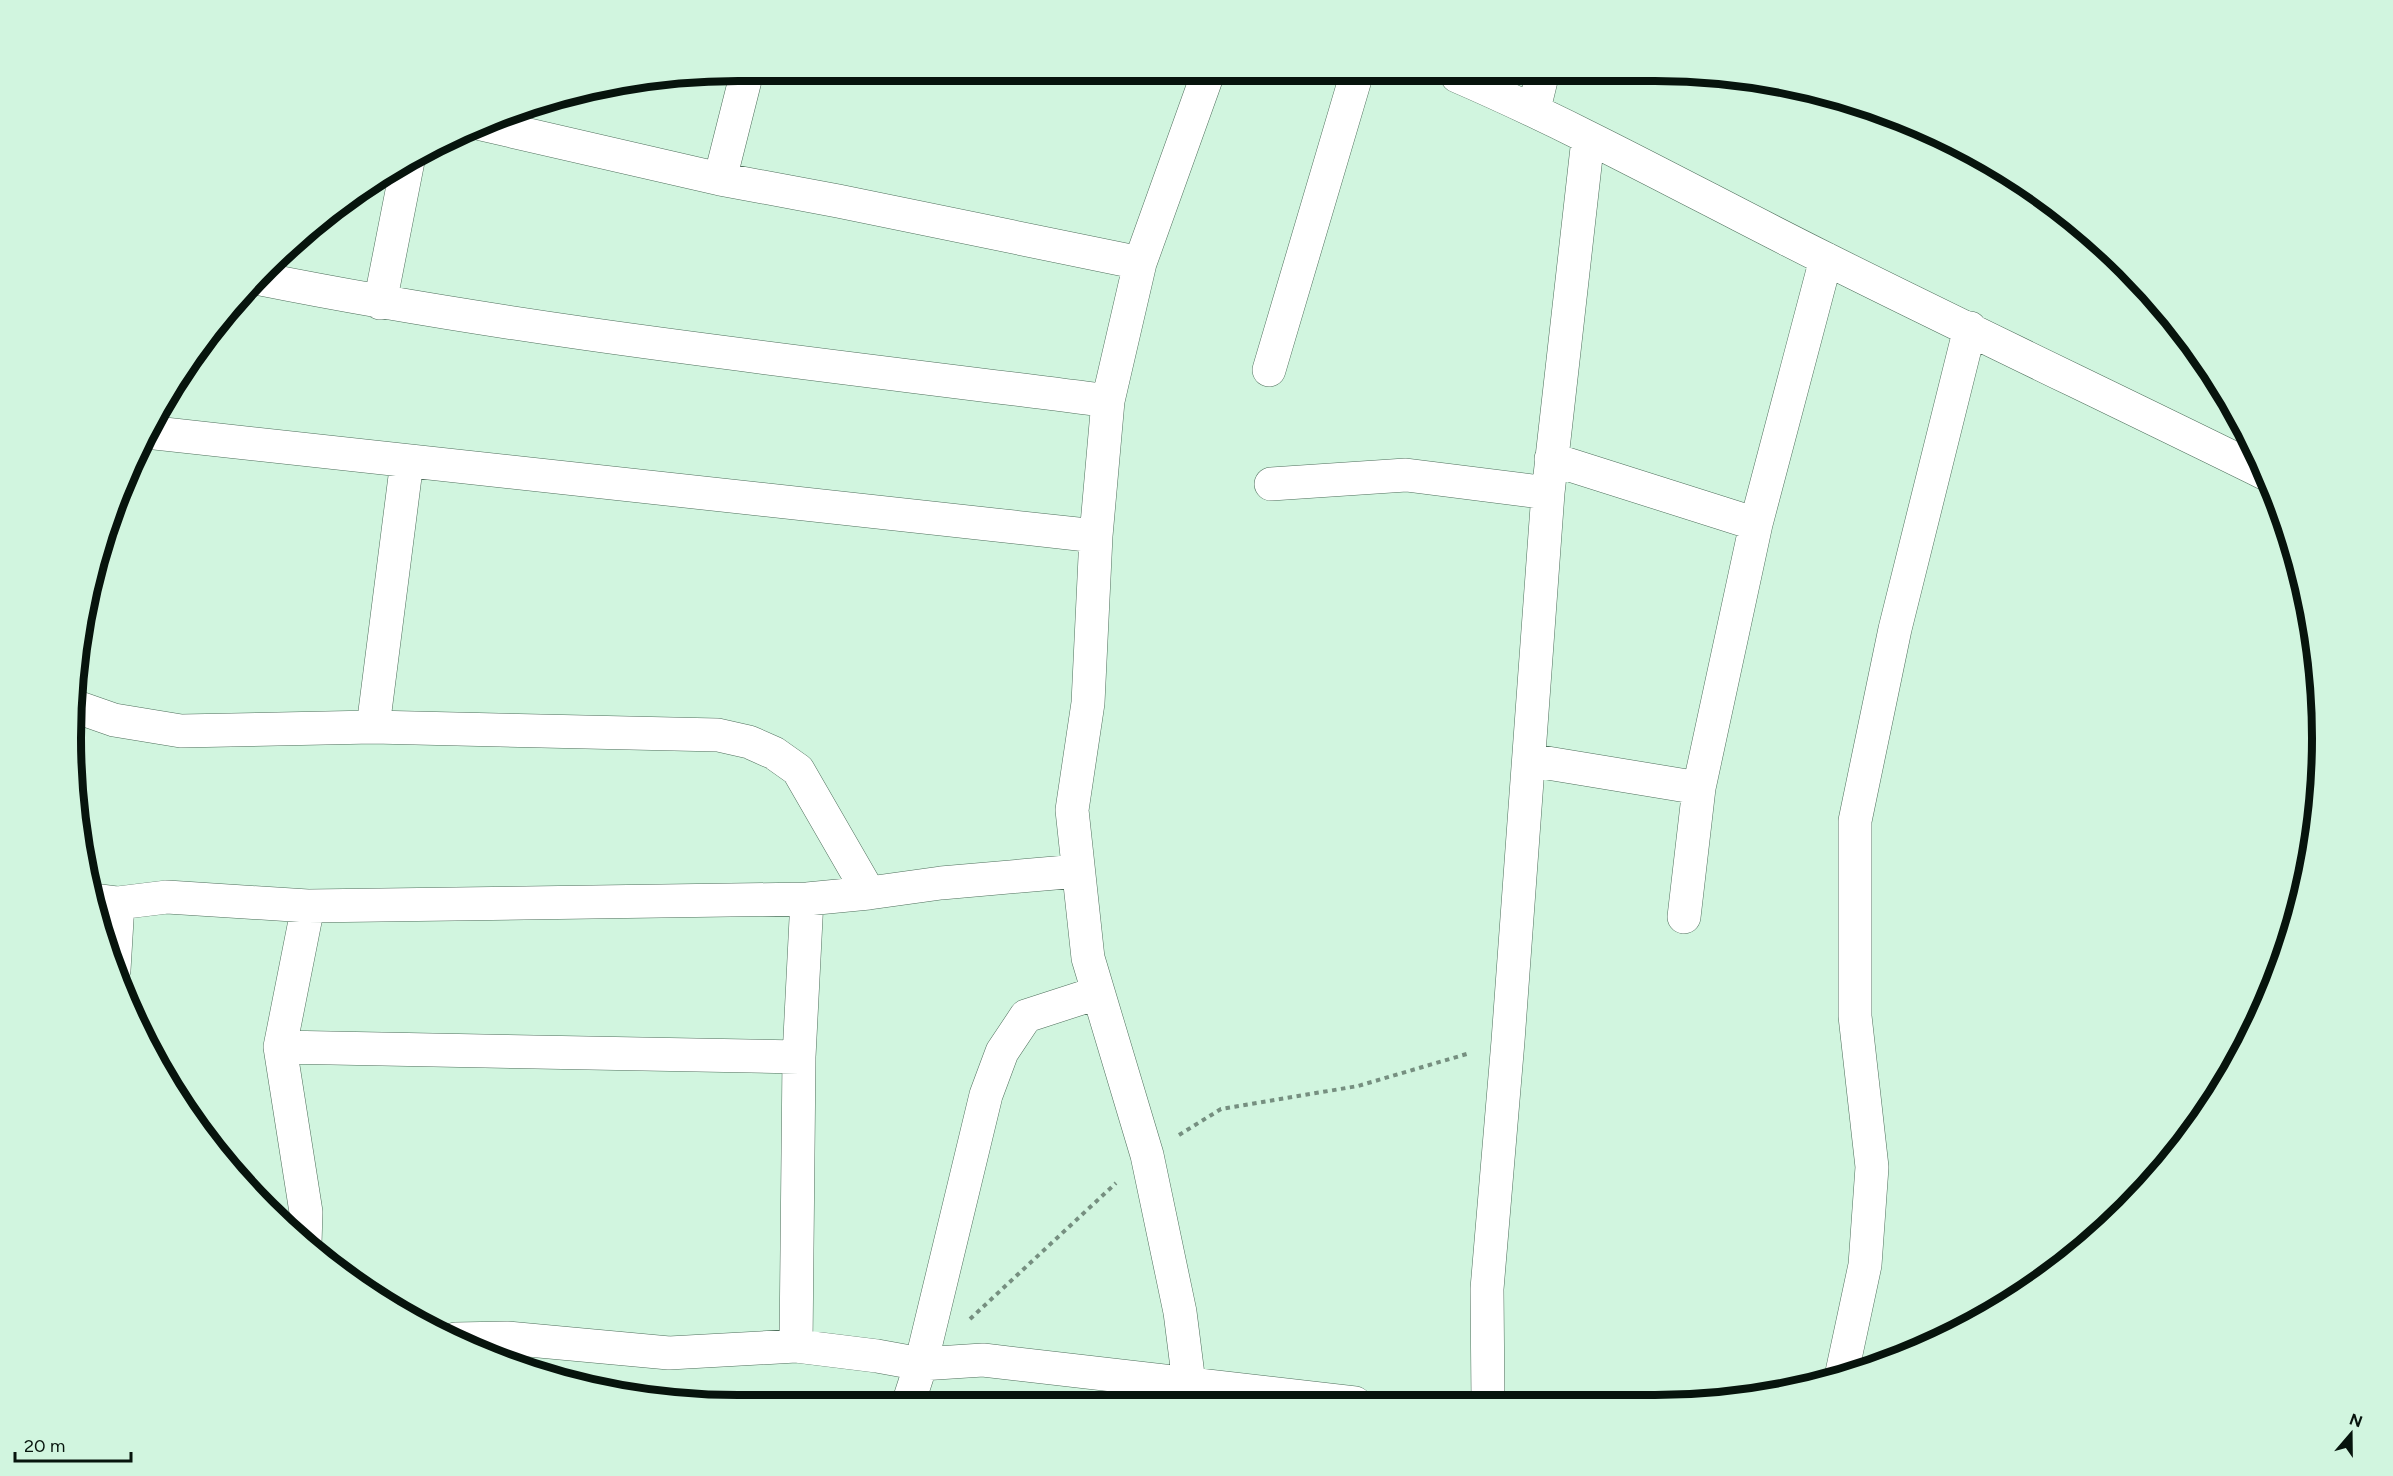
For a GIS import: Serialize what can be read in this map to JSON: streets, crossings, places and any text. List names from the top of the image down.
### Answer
{
  "scale_bar": "20 m",
  "north": "top"
}
